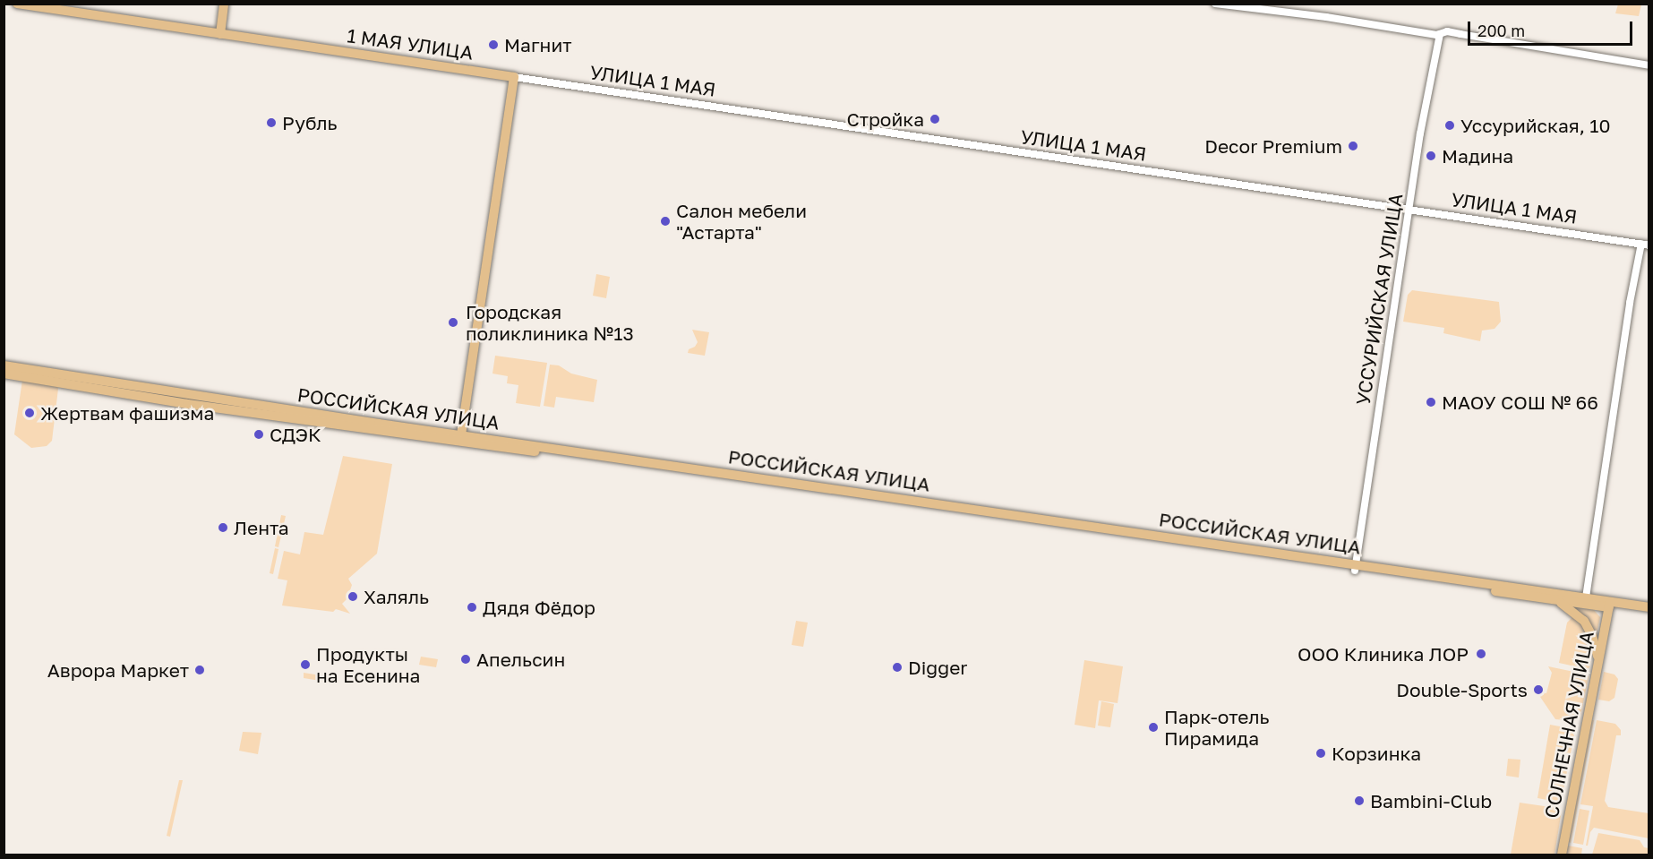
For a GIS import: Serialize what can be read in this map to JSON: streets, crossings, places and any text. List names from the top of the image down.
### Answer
{
  "streets": {
    "main road": ["1 МАЯ УЛИЦА", "РОССИЙСКАЯ УЛИЦА", "СОЛНЕЧНАЯ УЛИЦА"],
    "street": ["УЛИЦА 1 МАЯ", "УССУРИЙСКАЯ УЛИЦА"]
  },
  "crossings": [
    ["1 МАЯ УЛИЦА", "УЛИЦА 1 МАЯ"],
    ["УЛИЦА 1 МАЯ", "УССУРИЙСКАЯ УЛИЦА"],
    ["УССУРИЙСКАЯ УЛИЦА", "РОССИЙСКАЯ УЛИЦА"],
    ["РОССИЙСКАЯ УЛИЦА", "СОЛНЕЧНАЯ УЛИЦА"]
  ],
  "places": [
    "Магнит",
    "Стройка",
    "Рубль",
    "Уссурийская, 10",
    "Decor Premium",
    "Мадина",
    "Салон мебели \"Астарта\"",
    "Городская поликлиника №13",
    "МАОУ СОШ № 66",
    "Жертвам фашизма",
    "СДЭК",
    "Лента",
    "Халяль",
    "Дядя Фёдор",
    "ООО Клиника ЛОР",
    "Апельсин",
    "Продукты на Есенина",
    "Digger",
    "Аврора Маркет",
    "Double-Sports",
    "Парк-отель Пирамида",
    "Корзинка",
    "Bambini-Club"
  ],
  "scale_bar": "200 m"
}
